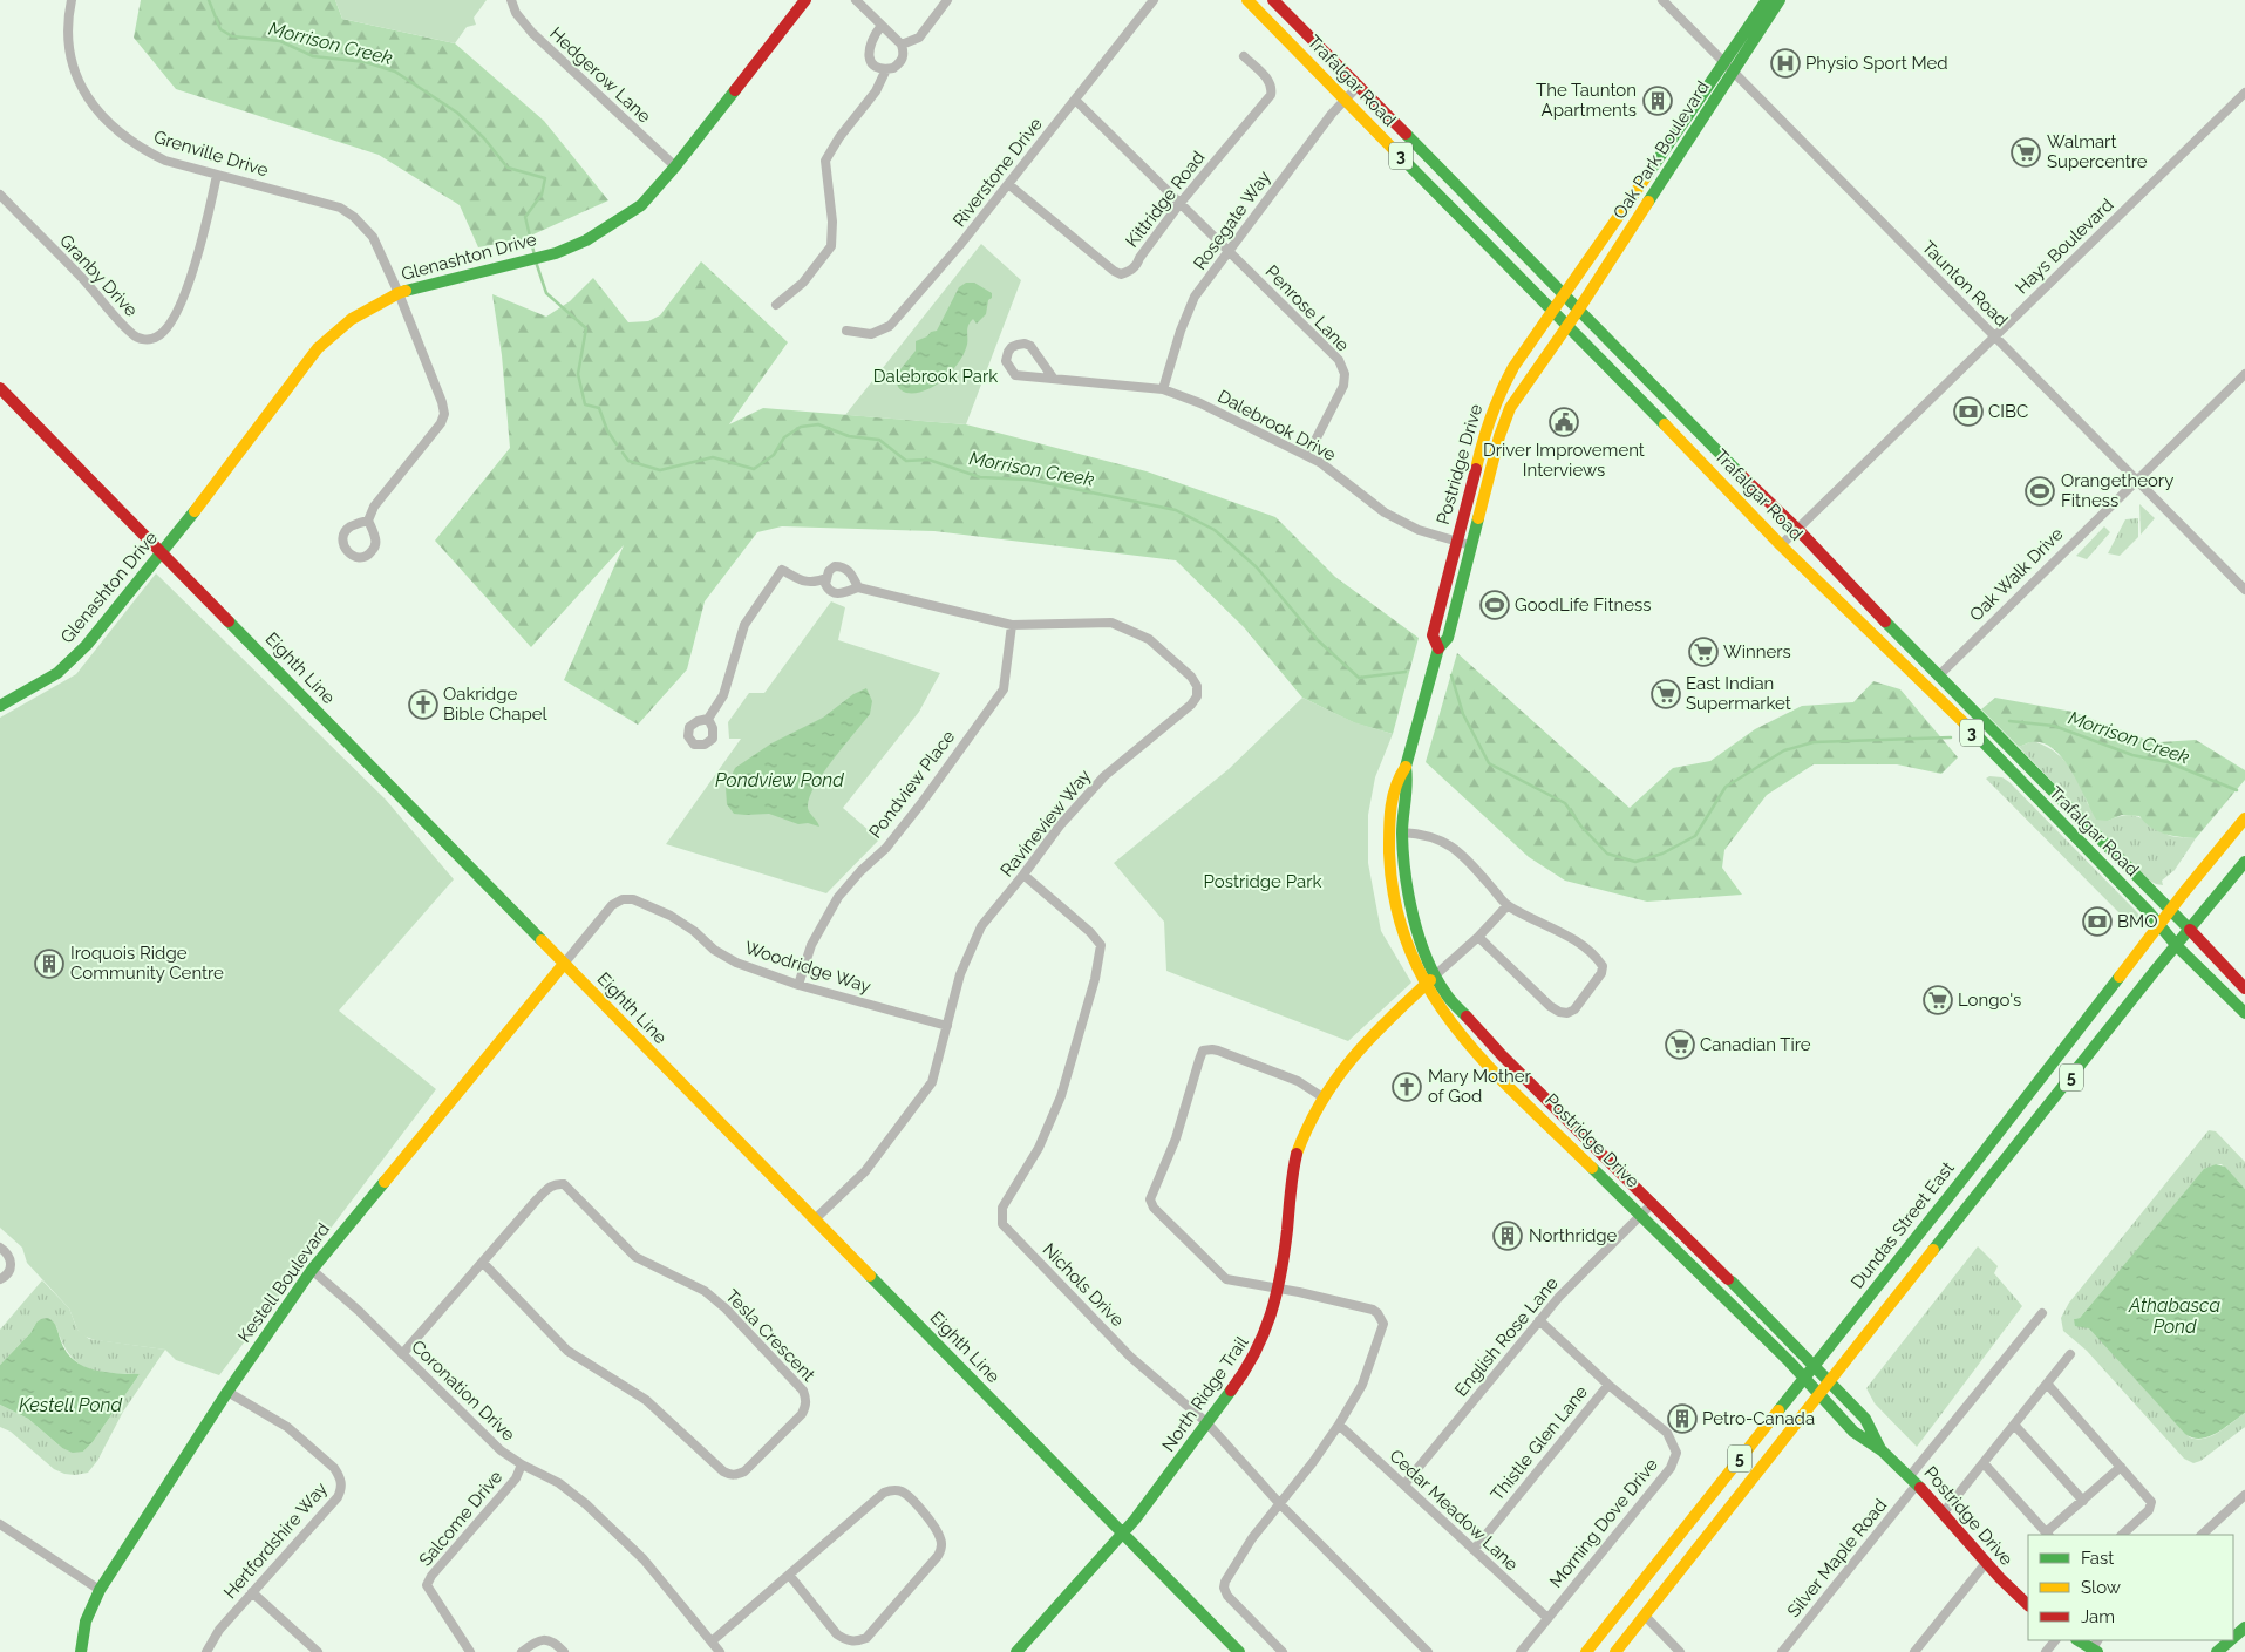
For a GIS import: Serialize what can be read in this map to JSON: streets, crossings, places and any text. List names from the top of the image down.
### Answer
{
  "streets": {
    "street": [
      "Hedgerow Lane",
      "Trafalgar Road",
      "Oak Park Boulevard",
      "Grenville Drive",
      "3",
      "Riverstone Drive",
      "Kittridge Road",
      "Rosegate Way",
      "Hays Boulevard",
      "Glenashton Drive",
      "Granby Drive",
      "Taunton Road",
      "Penrose Lane",
      "Dalebrook Drive",
      "Postridge Drive",
      "Oak Walk Drive",
      "Eighth Line",
      "Pondview Place",
      "Ravineview Way",
      "Woodridge Way",
      "5",
      "Dundas Street East",
      "Kestell Boulevard",
      "Nichols Drive",
      "Tesla Crescent",
      "English Rose Lane",
      "Coronation Drive",
      "North Ridge Trail",
      "Thistle Glen Lane",
      "Cedar Meadow Lane",
      "Salcome Drive",
      "Morning Dove Drive",
      "Hertfordshire Way",
      "Silver Maple Road"
    ]
  },
  "crossings": [
    ["Hedgerow Lane", "Glenashton Drive"],
    ["Trafalgar Road", "Oak Park Boulevard"],
    ["Trafalgar Road", "Rosegate Way"],
    ["Trafalgar Road", "Hays Boulevard"],
    ["Trafalgar Road", "Postridge Drive"],
    ["Trafalgar Road", "Oak Walk Drive"],
    ["Trafalgar Road", "5"],
    ["Trafalgar Road", "Dundas Street East"],
    ["Oak Park Boulevard", "Taunton Road"],
    ["Oak Park Boulevard", "Postridge Drive"],
    ["Grenville Drive", "Glenashton Drive"],
    ["Grenville Drive", "Granby Drive"],
    ["Riverstone Drive", "Kittridge Road"],
    ["Riverstone Drive", "Penrose Lane"],
    ["Kittridge Road", "Penrose Lane"],
    ["Rosegate Way", "Penrose Lane"],
    ["Rosegate Way", "Dalebrook Drive"],
    ["Hays Boulevard", "Taunton Road"],
    ["Glenashton Drive", "Eighth Line"],
    ["Taunton Road", "Oak Walk Drive"],
    ["Penrose Lane", "Dalebrook Drive"],
    ["Dalebrook Drive", "Postridge Drive"],
    ["Postridge Drive", "5"],
    ["Postridge Drive", "Dundas Street East"],
    ["Postridge Drive", "English Rose Lane"],
    ["Postridge Drive", "North Ridge Trail"],
    ["Postridge Drive", "Silver Maple Road"],
    ["Eighth Line", "Ravineview Way"],
    ["Eighth Line", "Woodridge Way"],
    ["Eighth Line", "Kestell Boulevard"],
    ["Eighth Line", "North Ridge Trail"],
    ["Pondview Place", "Ravineview Way"],
    ["Pondview Place", "Woodridge Way"],
    ["Ravineview Way", "Woodridge Way"],
    ["Ravineview Way", "Nichols Drive"],
    ["Woodridge Way", "Kestell Boulevard"],
    ["Kestell Boulevard", "Coronation Drive"],
    ["Kestell Boulevard", "Hertfordshire Way"],
    ["Nichols Drive", "North Ridge Trail"],
    ["Tesla Crescent", "Coronation Drive"],
    ["English Rose Lane", "Cedar Meadow Lane"],
    ["English Rose Lane", "Morning Dove Drive"],
    ["Coronation Drive", "Salcome Drive"],
    ["Thistle Glen Lane", "Cedar Meadow Lane"],
    ["Thistle Glen Lane", "Morning Dove Drive"],
    ["Cedar Meadow Lane", "Morning Dove Drive"]
  ],
  "water": [
    "Morrison Creek",
    "Pondview Pond",
    "Athabasca Pond",
    "Kestell Pond"
  ],
  "parks": ["Dalebrook Park", "Postridge Park"],
  "places": {
    "hospital": ["Physio Sport Med"],
    "building": [
      "The Taunton Apartments",
      "Iroquois Ridge Community Centre",
      "Northridge",
      "Petro-Canada"
    ],
    "supermarket": [
      "Walmart Supercentre",
      "Winners",
      "East Indian Supermarket",
      "Longo's",
      "Canadian Tire"
    ],
    "bank": ["CIBC", "BMO"],
    "public building": ["Driver Improvement Interviews"],
    "sports": ["Orangetheory Fitness", "GoodLife Fitness"],
    "church": ["Oakridge Bible Chapel", "Mary Mother of God"]
  },
  "legend": ["Fast", "Slow", "Jam"]
}
